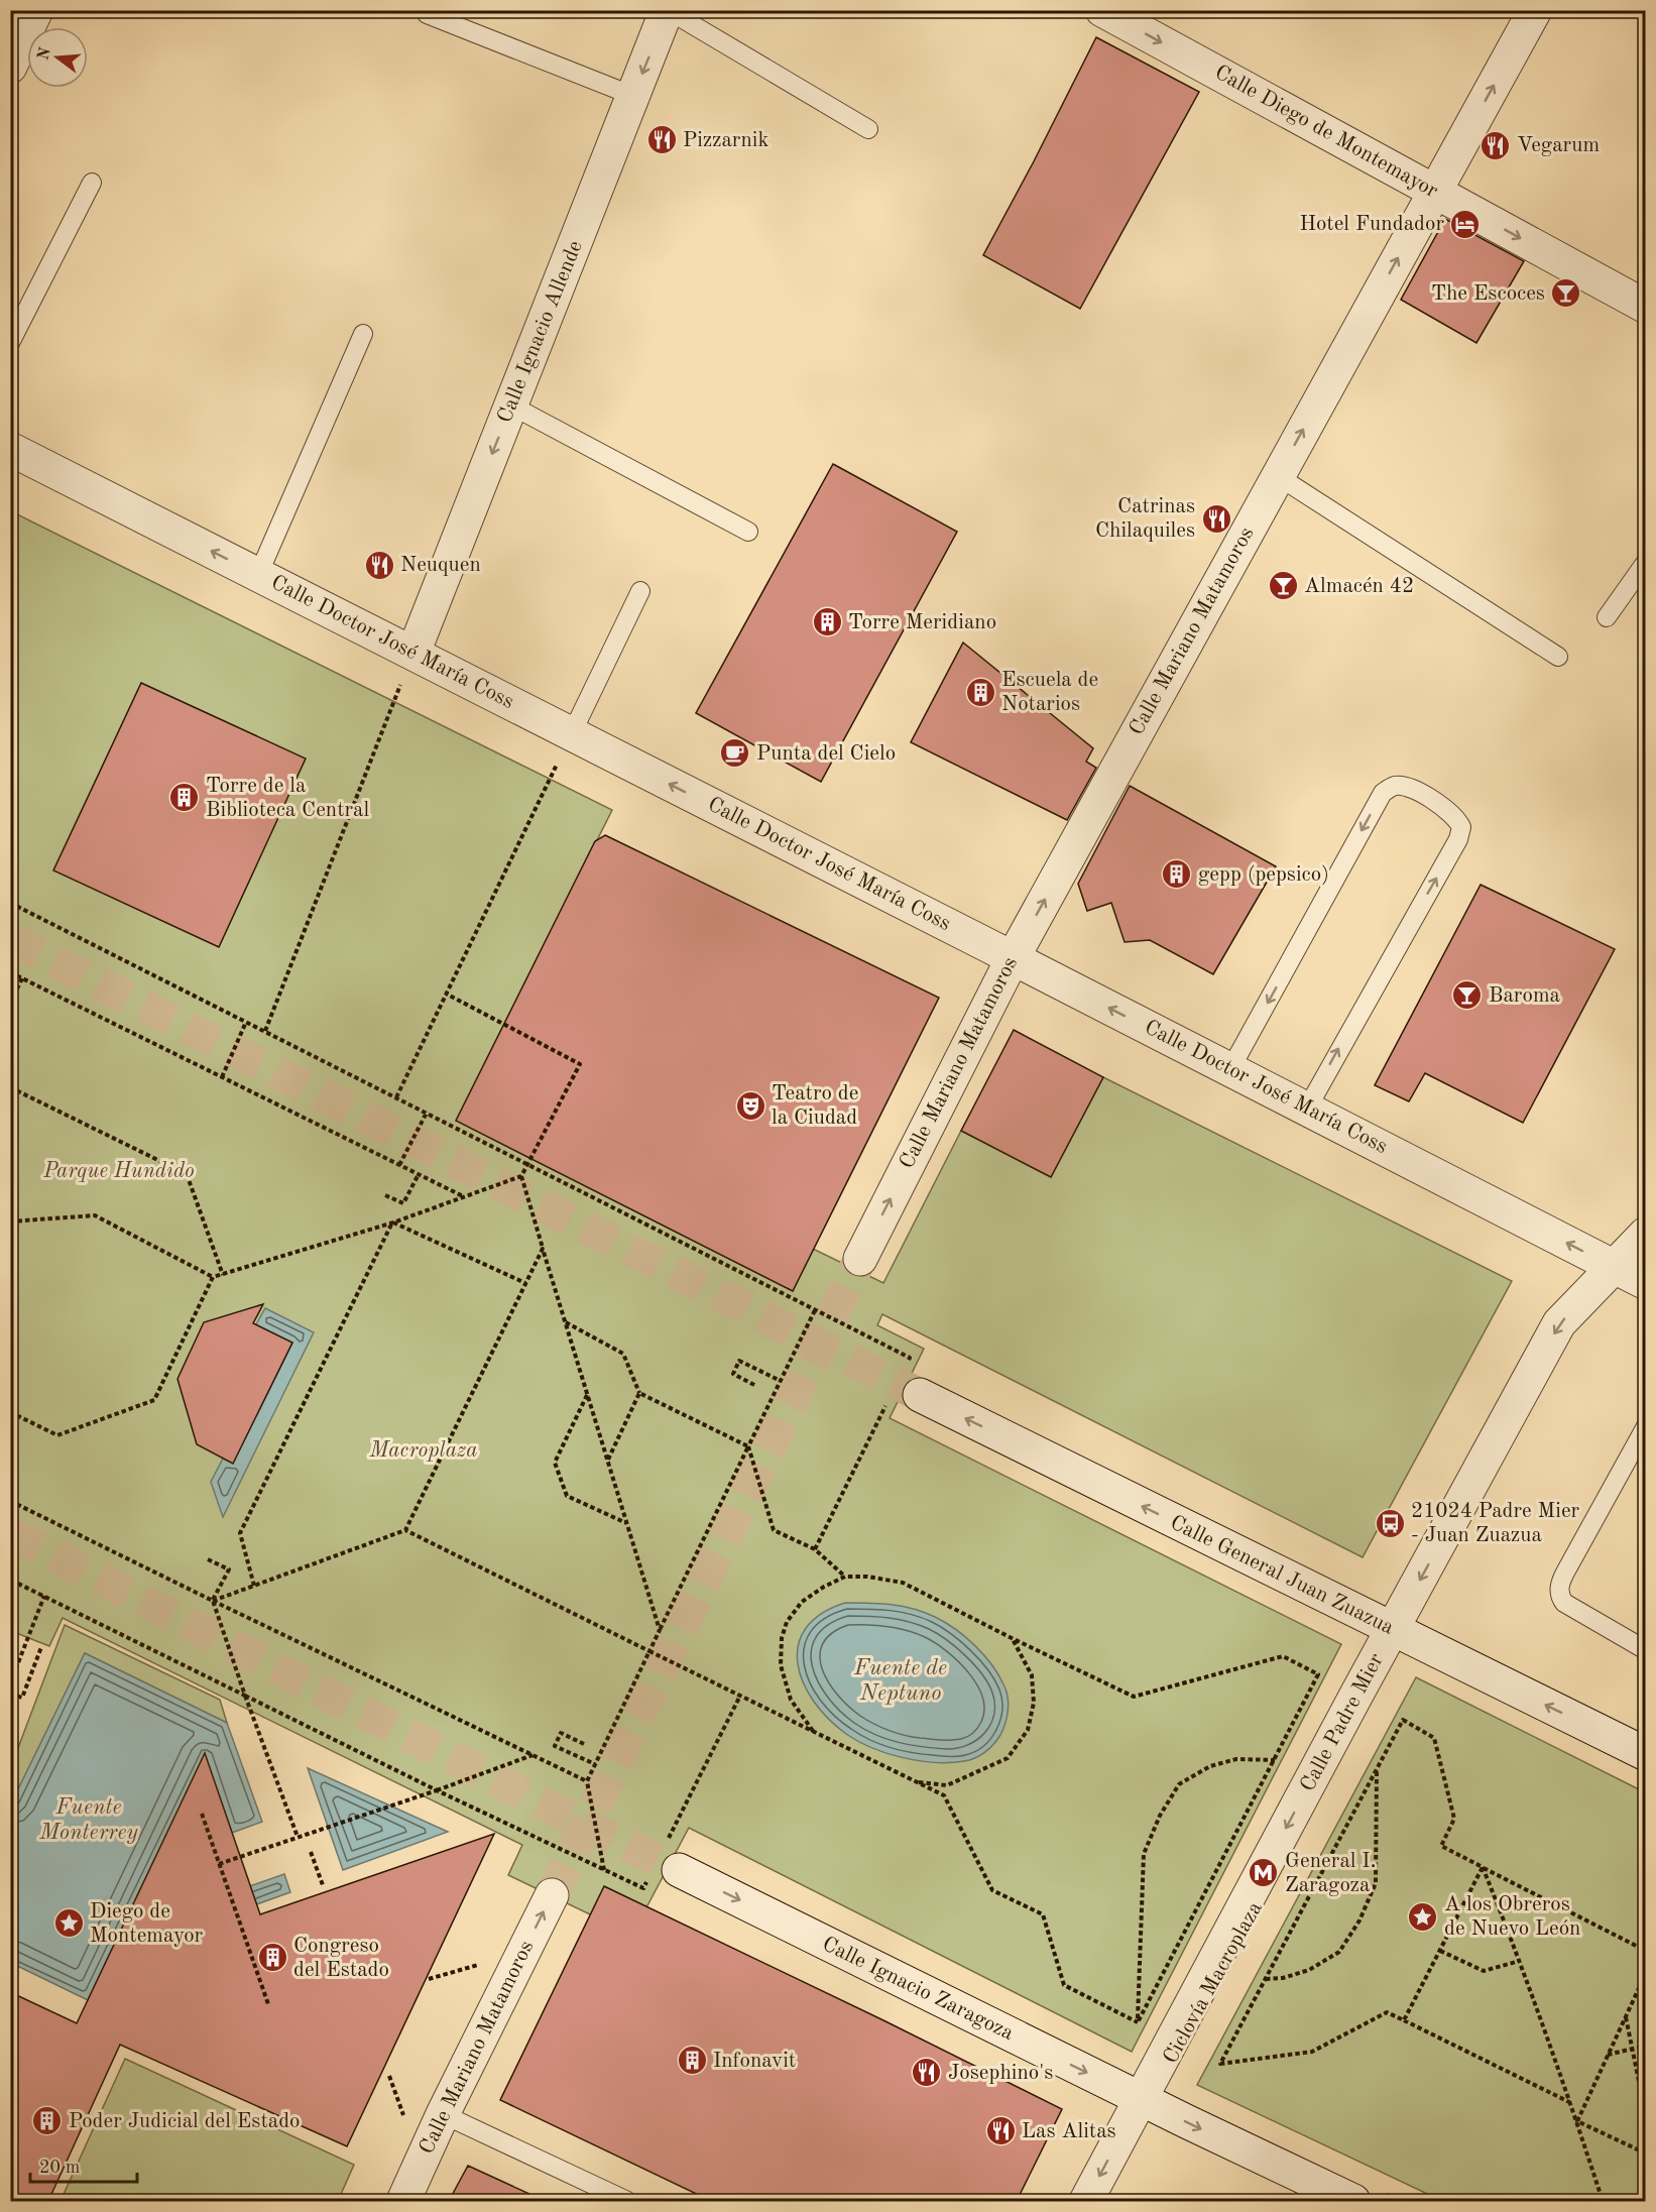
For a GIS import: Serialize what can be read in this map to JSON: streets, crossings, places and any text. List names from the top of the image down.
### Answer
{
  "streets": {
    "street": [
      "Calle Diego de Montemayor",
      "Calle Ignacio Allende",
      "Calle Mariano Matamoros",
      "Calle Doctor José María Coss",
      "Calle General Juan Zuazua",
      "Calle Padre Mier",
      "Calle Ignacio Zaragoza"
    ]
  },
  "crossings": [
    ["Calle Diego de Montemayor", "Calle Mariano Matamoros"],
    ["Calle Ignacio Allende", "Calle Doctor José María Coss"],
    ["Calle Mariano Matamoros", "Calle Doctor José María Coss"],
    ["Calle Doctor José María Coss", "Calle Padre Mier"],
    ["Calle General Juan Zuazua", "Calle Padre Mier"],
    ["Calle Padre Mier", "Calle Ignacio Zaragoza"]
  ],
  "one_way": [
    "Calle Diego de Montemayor",
    "Calle Ignacio Allende",
    "Calle Mariano Matamoros",
    "Calle Doctor José María Coss",
    "Calle General Juan Zuazua",
    "Calle Padre Mier",
    "Calle Ignacio Zaragoza"
  ],
  "water": ["Fuente de Neptuno", "Fuente Monterrey"],
  "parks": ["Parque Hundido", "Macroplaza"],
  "places": {
    "restaurant": [
      "Pizzarnik",
      "Vegarum",
      "Catrinas Chilaquiles",
      "Neuquen",
      "Josephino's",
      "Las Alitas"
    ],
    "hotel": ["Hotel Fundador"],
    "bar": ["The Escoces", "Almacén 42", "Baroma"],
    "building": [
      "Torre Meridiano",
      "Escuela de Notarios",
      "Torre de la Biblioteca Central",
      "gepp (pepsico)",
      "Congreso del Estado",
      "Infonavit",
      "Poder Judicial del Estado"
    ],
    "cafe": ["Punta del Cielo"],
    "theatre": ["Teatro de la Ciudad"],
    "bus stop": ["21024 Padre Mier - Juan Zuazua"],
    "metro station": ["General I. Zaragoza"],
    "place": ["A los Obreros de Nuevo León", "Diego de Montemayor"]
  },
  "scale_bar": "20 m",
  "north": "left"
}
